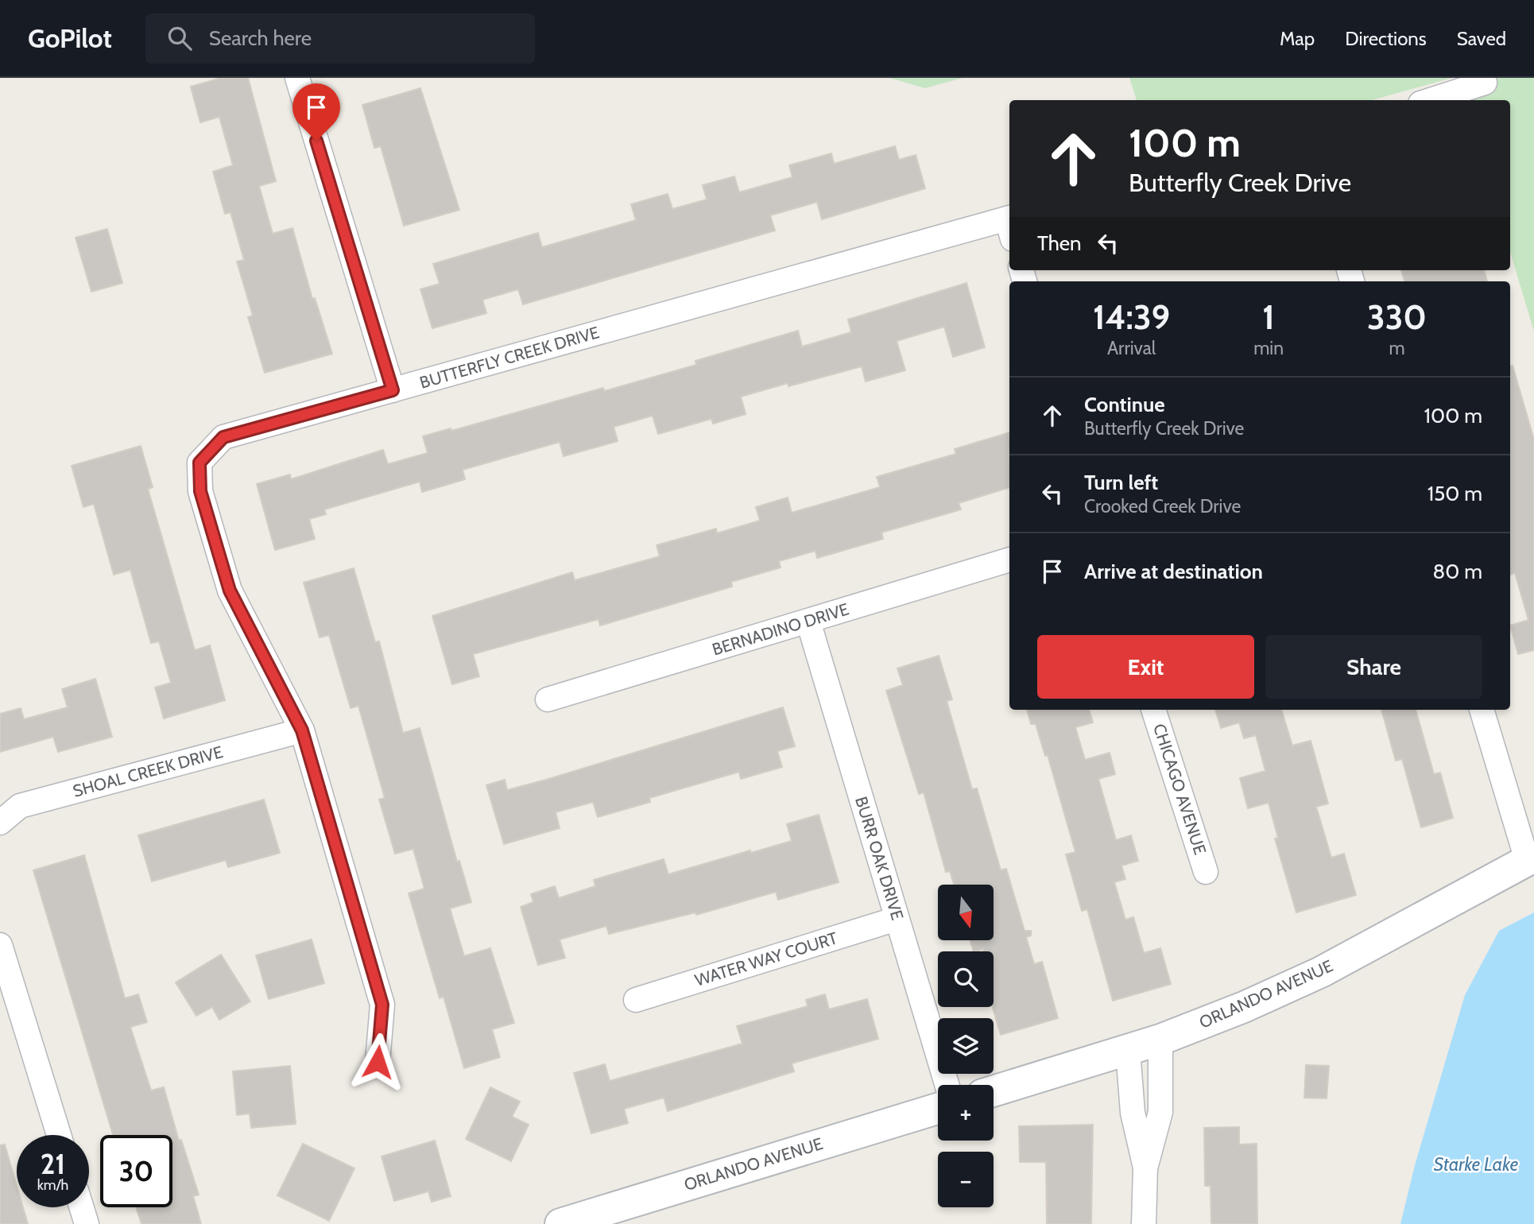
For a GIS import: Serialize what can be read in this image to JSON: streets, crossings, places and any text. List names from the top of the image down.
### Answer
{
  "streets": {
    "street": [
      "BUTTERFLY CREEK DRIVE",
      "BERNADINO DRIVE",
      "SHOAL CREEK DRIVE",
      "CHICAGO AVENUE",
      "BURR OAK DRIVE",
      "WATER WAY COURT",
      "ORLANDO AVENUE"
    ]
  },
  "crossings": [
    ["BUTTERFLY CREEK DRIVE", "SHOAL CREEK DRIVE"],
    ["BERNADINO DRIVE", "BURR OAK DRIVE"],
    ["BURR OAK DRIVE", "WATER WAY COURT"]
  ],
  "water": ["Starke Lake"],
  "north": "bottom",
  "page": {
    "header": "GoPilot",
    "search": "Search here",
    "nav": ["Map", "Directions", "Saved"],
    "turn": ["100 m", "Butterfly Creek Drive"],
    "then": "Then",
    "eta": [
      "14:39",
      "Arrival",
      "1",
      "min",
      "330",
      "m"
    ],
    "list": [
      {
        "name": "Continue",
        "note": "Butterfly Creek Drive",
        "value": "100 m"
      },
      {
        "name": "Turn left",
        "note": "Crooked Creek Drive",
        "value": "150 m"
      },
      {
        "name": "Arrive at destination",
        "value": "80 m"
      }
    ],
    "buttons": ["Exit", "Share"],
    "map_buttons": ["+", "−"],
    "speed": "21 km/h",
    "limit": "30"
  }
}
